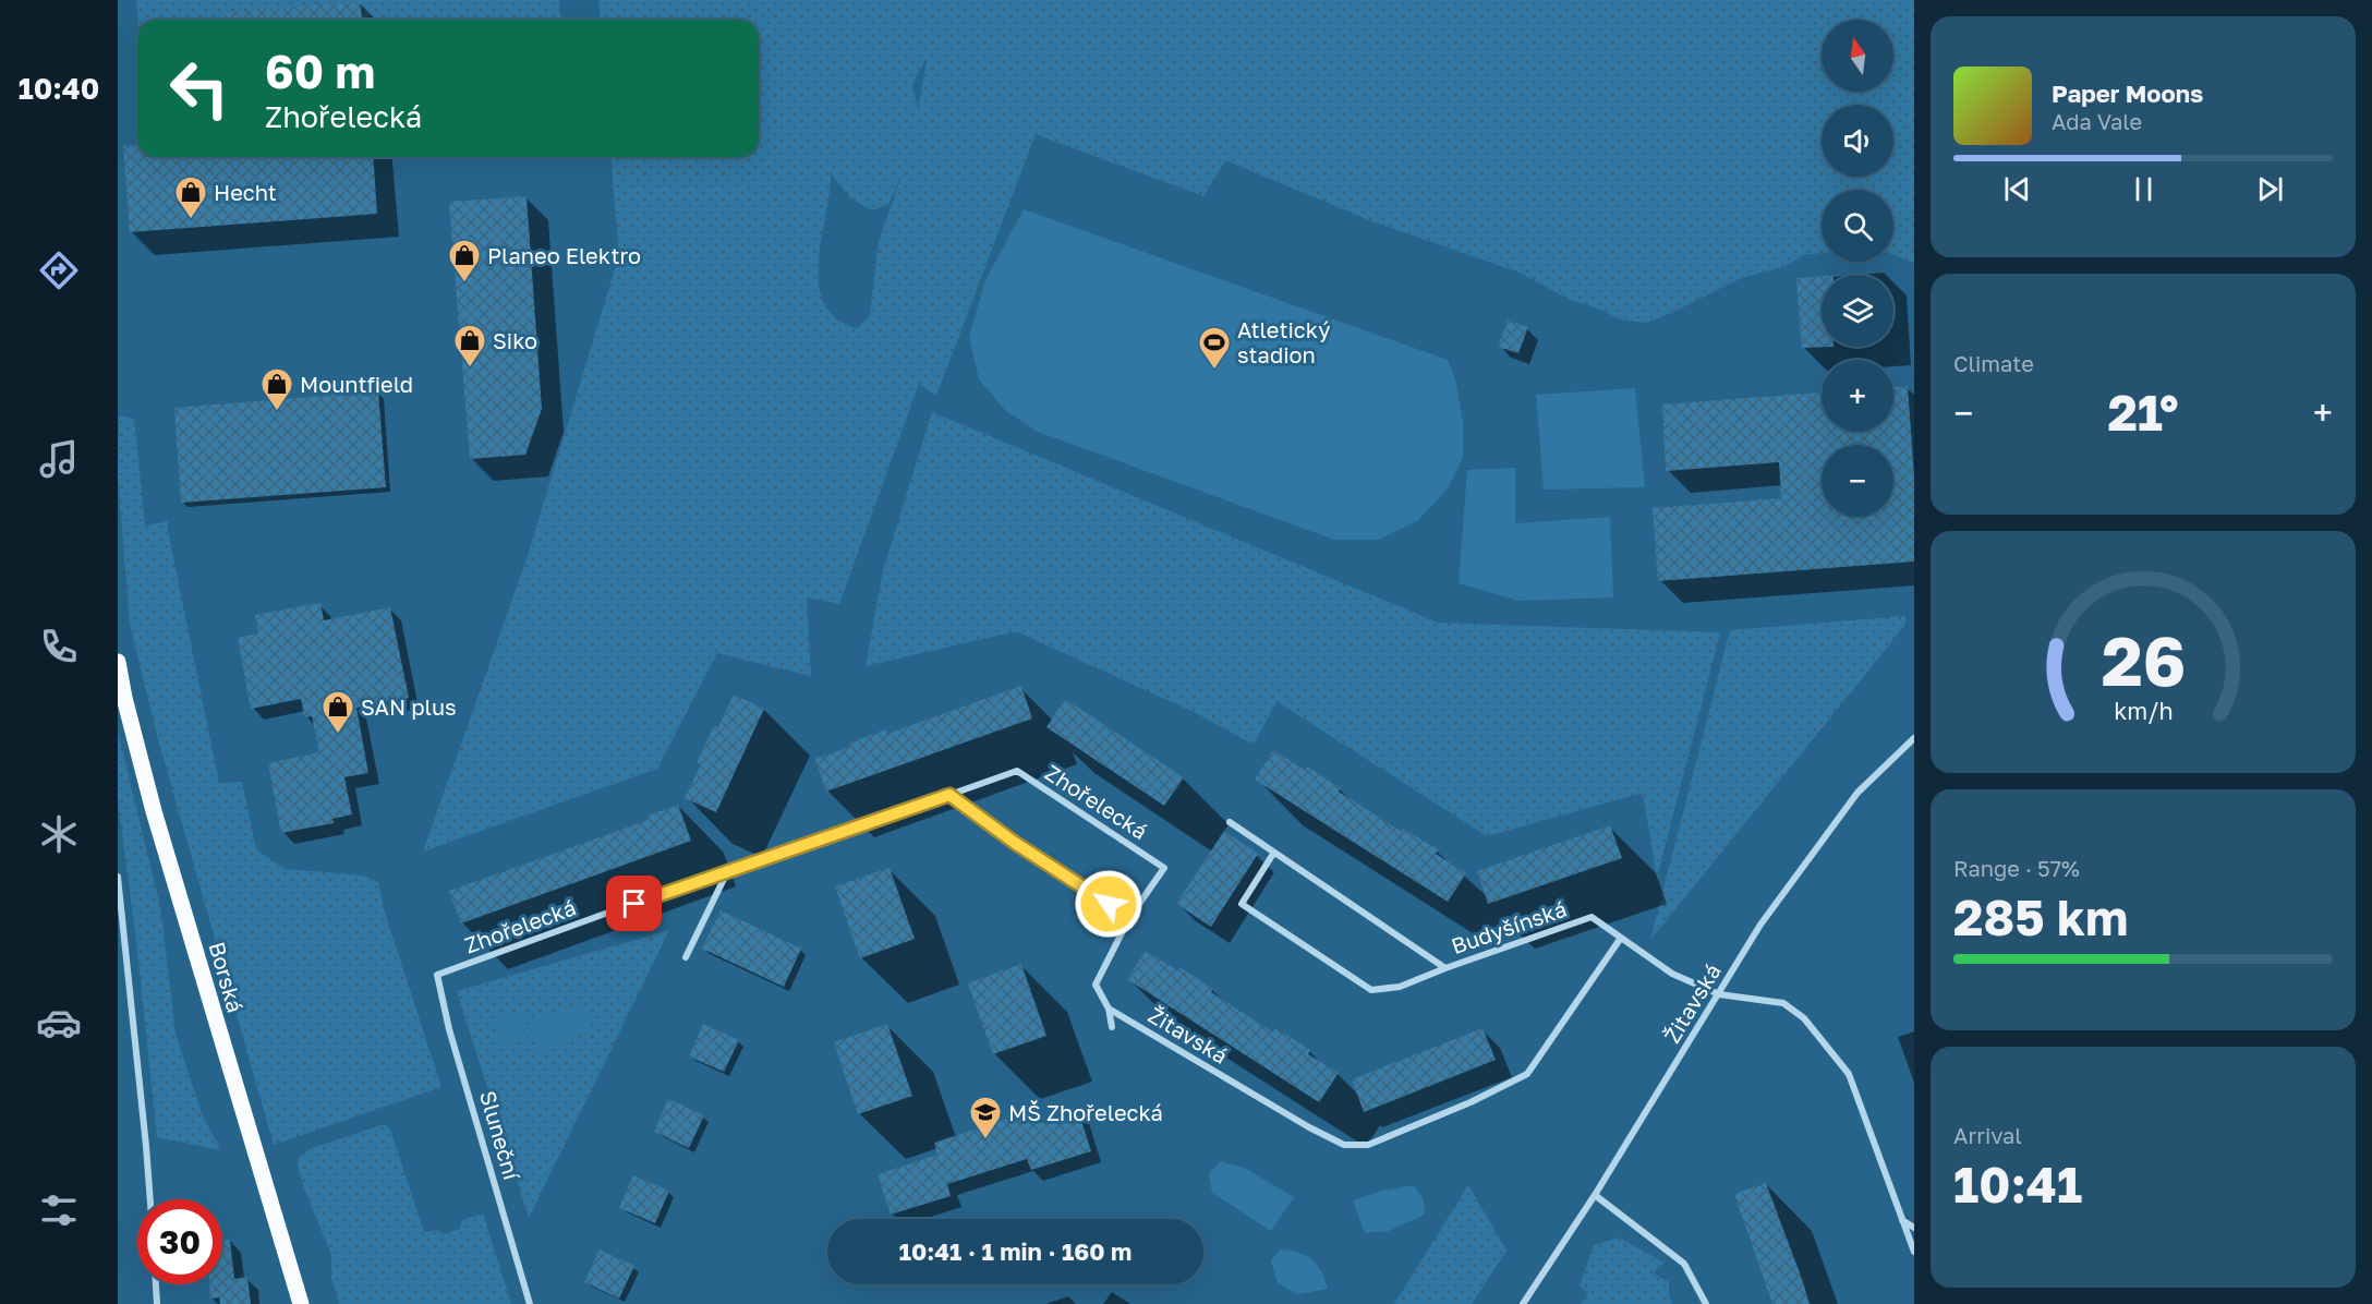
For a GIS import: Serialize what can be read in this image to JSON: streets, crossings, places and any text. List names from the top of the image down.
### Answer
{
  "streets": {
    "main road": ["Borská"],
    "street": [
      "Zhořelecká",
      "Budyšínská",
      "Žitavská",
      "Sluneční"
    ]
  },
  "crossings": [
    ["Zhořelecká", "Žitavská"],
    ["Zhořelecká", "Sluneční"],
    ["Budyšínská", "Žitavská"]
  ],
  "places": {
    "shop": [
      "Hecht",
      "Planeo Elektro",
      "Siko",
      "Mountfield",
      "SAN plus"
    ],
    "sports": ["Atletický stadion"],
    "school or university": ["MŠ Zhořelecká"]
  },
  "north": "top",
  "page": {
    "tabs": "10:40",
    "map_buttons": ["+", "−"],
    "turn": ["60 m", "Zhořelecká"],
    "song": ["Paper Moons", "Ada Vale"],
    "tile": [
      "Climate",
      ["Range · 57%", "285 km"],
      ["Arrival", "10:41"]
    ],
    "heat": ["−", "21°", "+"],
    "limit": "30",
    "trip": "10:41 · 1 min · 160 m",
    "gauge": ["26", "km/h"]
  }
}
